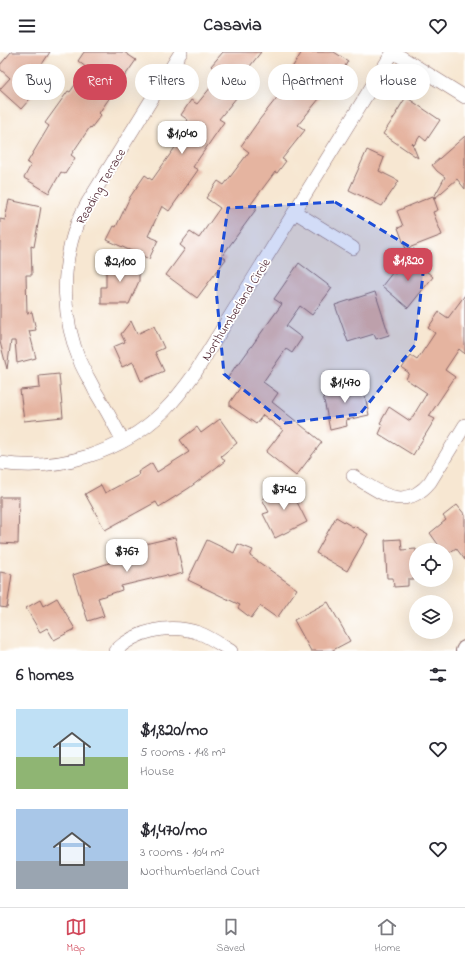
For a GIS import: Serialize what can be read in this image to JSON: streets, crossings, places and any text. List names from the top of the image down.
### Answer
{
  "streets": {
    "street": ["Reading Terrace", "Northumberland Circle"]
  },
  "crossings": [
    ["Reading Terrace", "Northumberland Circle"]
  ],
  "page": {
    "header": "Casavia",
    "chip": [
      "Buy",
      "Rent",
      "Filters",
      "New",
      "Apartment",
      "House"
    ],
    "price": [
      "$1,040",
      "$1,820",
      "$2,100",
      "$1,470",
      "$742",
      "$767"
    ],
    "heading": "6 homes",
    "list": [
      {
        "name": "$1,820/mo",
        "note": "5 rooms · 148 m² · House"
      },
      {
        "name": "$1,470/mo",
        "note": "3 rooms · 104 m² · Northumberland Court"
      }
    ],
    "tabs": ["Map", "Saved", "Home"]
  }
}
